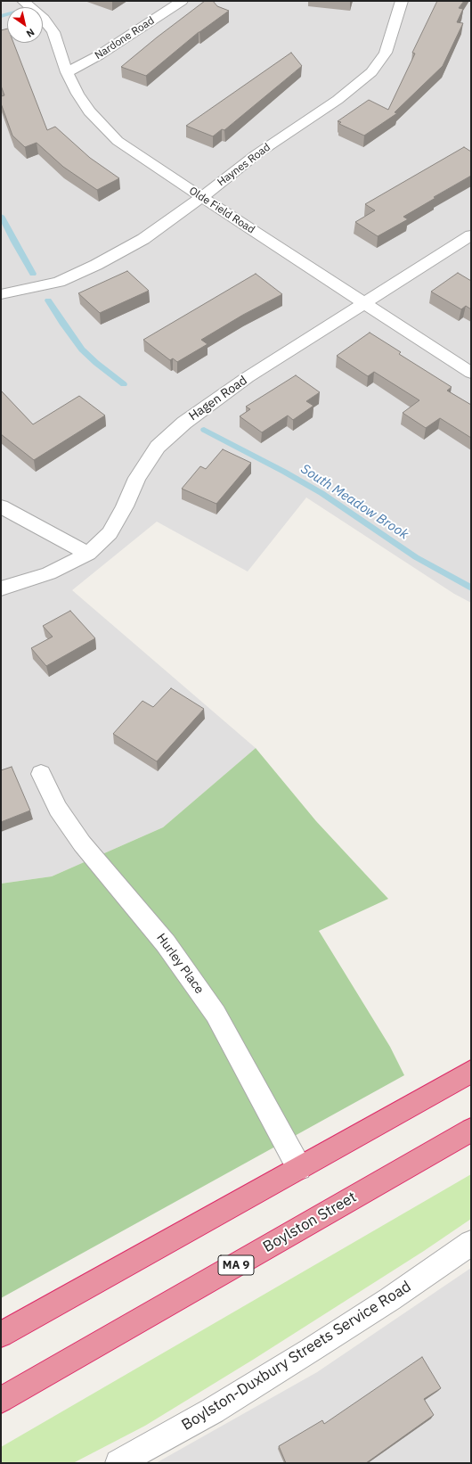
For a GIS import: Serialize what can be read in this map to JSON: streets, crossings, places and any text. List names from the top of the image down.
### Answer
{
  "streets": {
    "highway": ["Boylston Street", "MA 9"],
    "street": [
      "Nardone Road",
      "Haynes Road",
      "Olde Field Road",
      "Hagen Road",
      "Hurley Place",
      "Boylston-Duxbury Streets Service Road"
    ]
  },
  "crossings": [
    ["Nardone Road", "Olde Field Road"],
    ["Haynes Road", "Olde Field Road"],
    ["Olde Field Road", "Hagen Road"]
  ],
  "water": ["South Meadow Brook"],
  "north": "bottom right"
}
